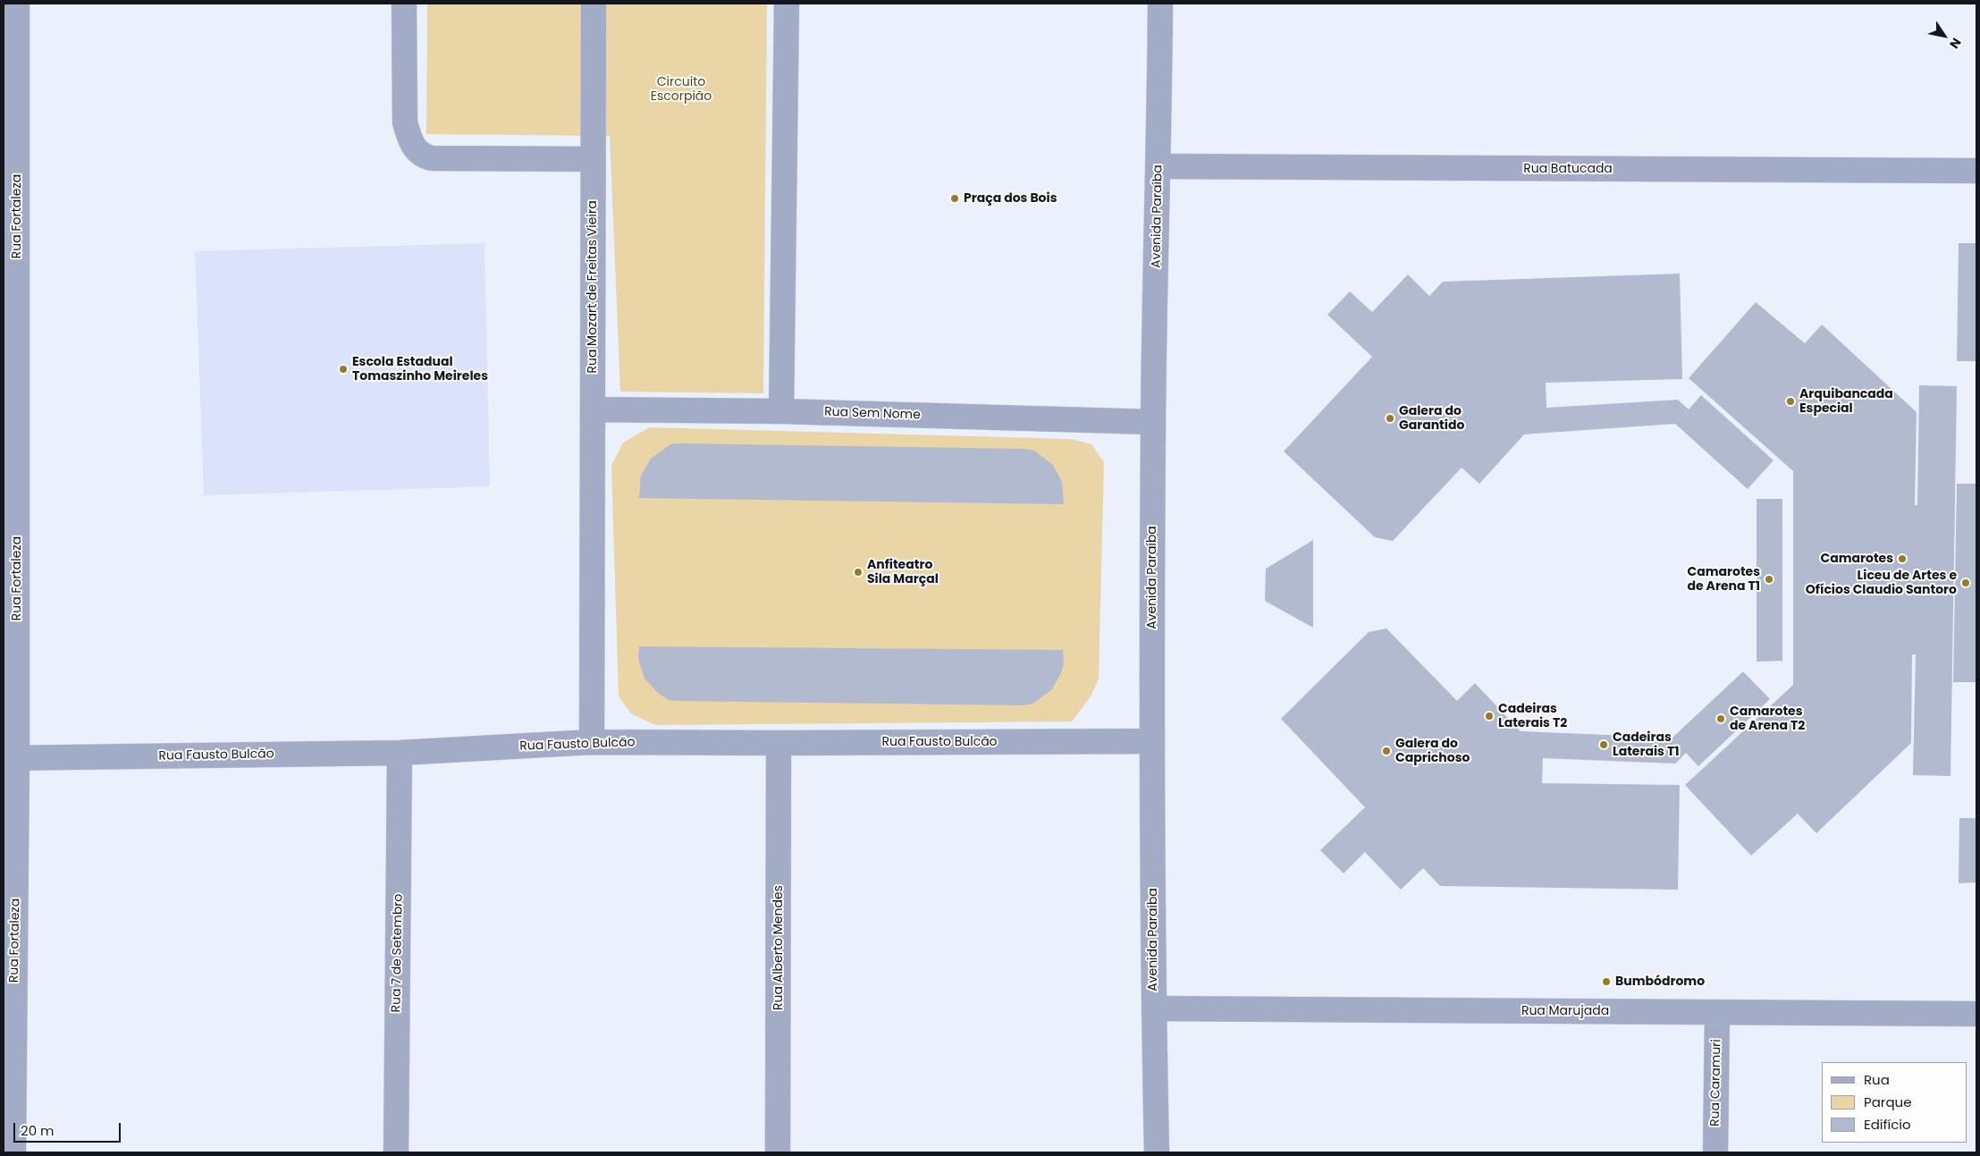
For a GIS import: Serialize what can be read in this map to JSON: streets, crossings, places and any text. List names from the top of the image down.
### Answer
{
  "streets": {
    "street": [
      "Rua Batucada",
      "Rua Fortaleza",
      "Avenida Paraíba",
      "Rua Mozart de Freitas Vieira",
      "Rua Sem Nome",
      "Rua Fausto Bulcão",
      "Rua Alberto Mendes",
      "Rua 7 de Setembro",
      "Rua Marujada",
      "Rua Caramuri"
    ]
  },
  "crossings": [
    ["Rua Batucada", "Avenida Paraíba"],
    ["Rua Fortaleza", "Rua Fausto Bulcão"],
    ["Avenida Paraíba", "Rua Sem Nome"],
    ["Avenida Paraíba", "Rua Fausto Bulcão"],
    ["Avenida Paraíba", "Rua Marujada"],
    ["Rua Mozart de Freitas Vieira", "Rua Sem Nome"],
    ["Rua Mozart de Freitas Vieira", "Rua Fausto Bulcão"],
    ["Rua Fausto Bulcão", "Rua Alberto Mendes"],
    ["Rua Fausto Bulcão", "Rua 7 de Setembro"],
    ["Rua Marujada", "Rua Caramuri"]
  ],
  "parks": ["Circuito Escorpião"],
  "places": [
    "Praça dos Bois",
    "Escola Estadual Tomaszinho Meireles",
    "Arquibancada Especial",
    "Galera do Garantido",
    "Camarotes",
    "Anfiteatro Sila Marçal",
    "Camarotes de Arena T1",
    "Liceu de Artes e Ofícios Claudio Santoro",
    "Cadeiras Laterais T2",
    "Camarotes de Arena T2",
    "Cadeiras Laterais T1",
    "Galera do Caprichoso",
    "Bumbódromo"
  ],
  "legend": ["Rua", "Parque", "Edifício"],
  "scale_bar": "20 m",
  "north": "bottom right"
}
